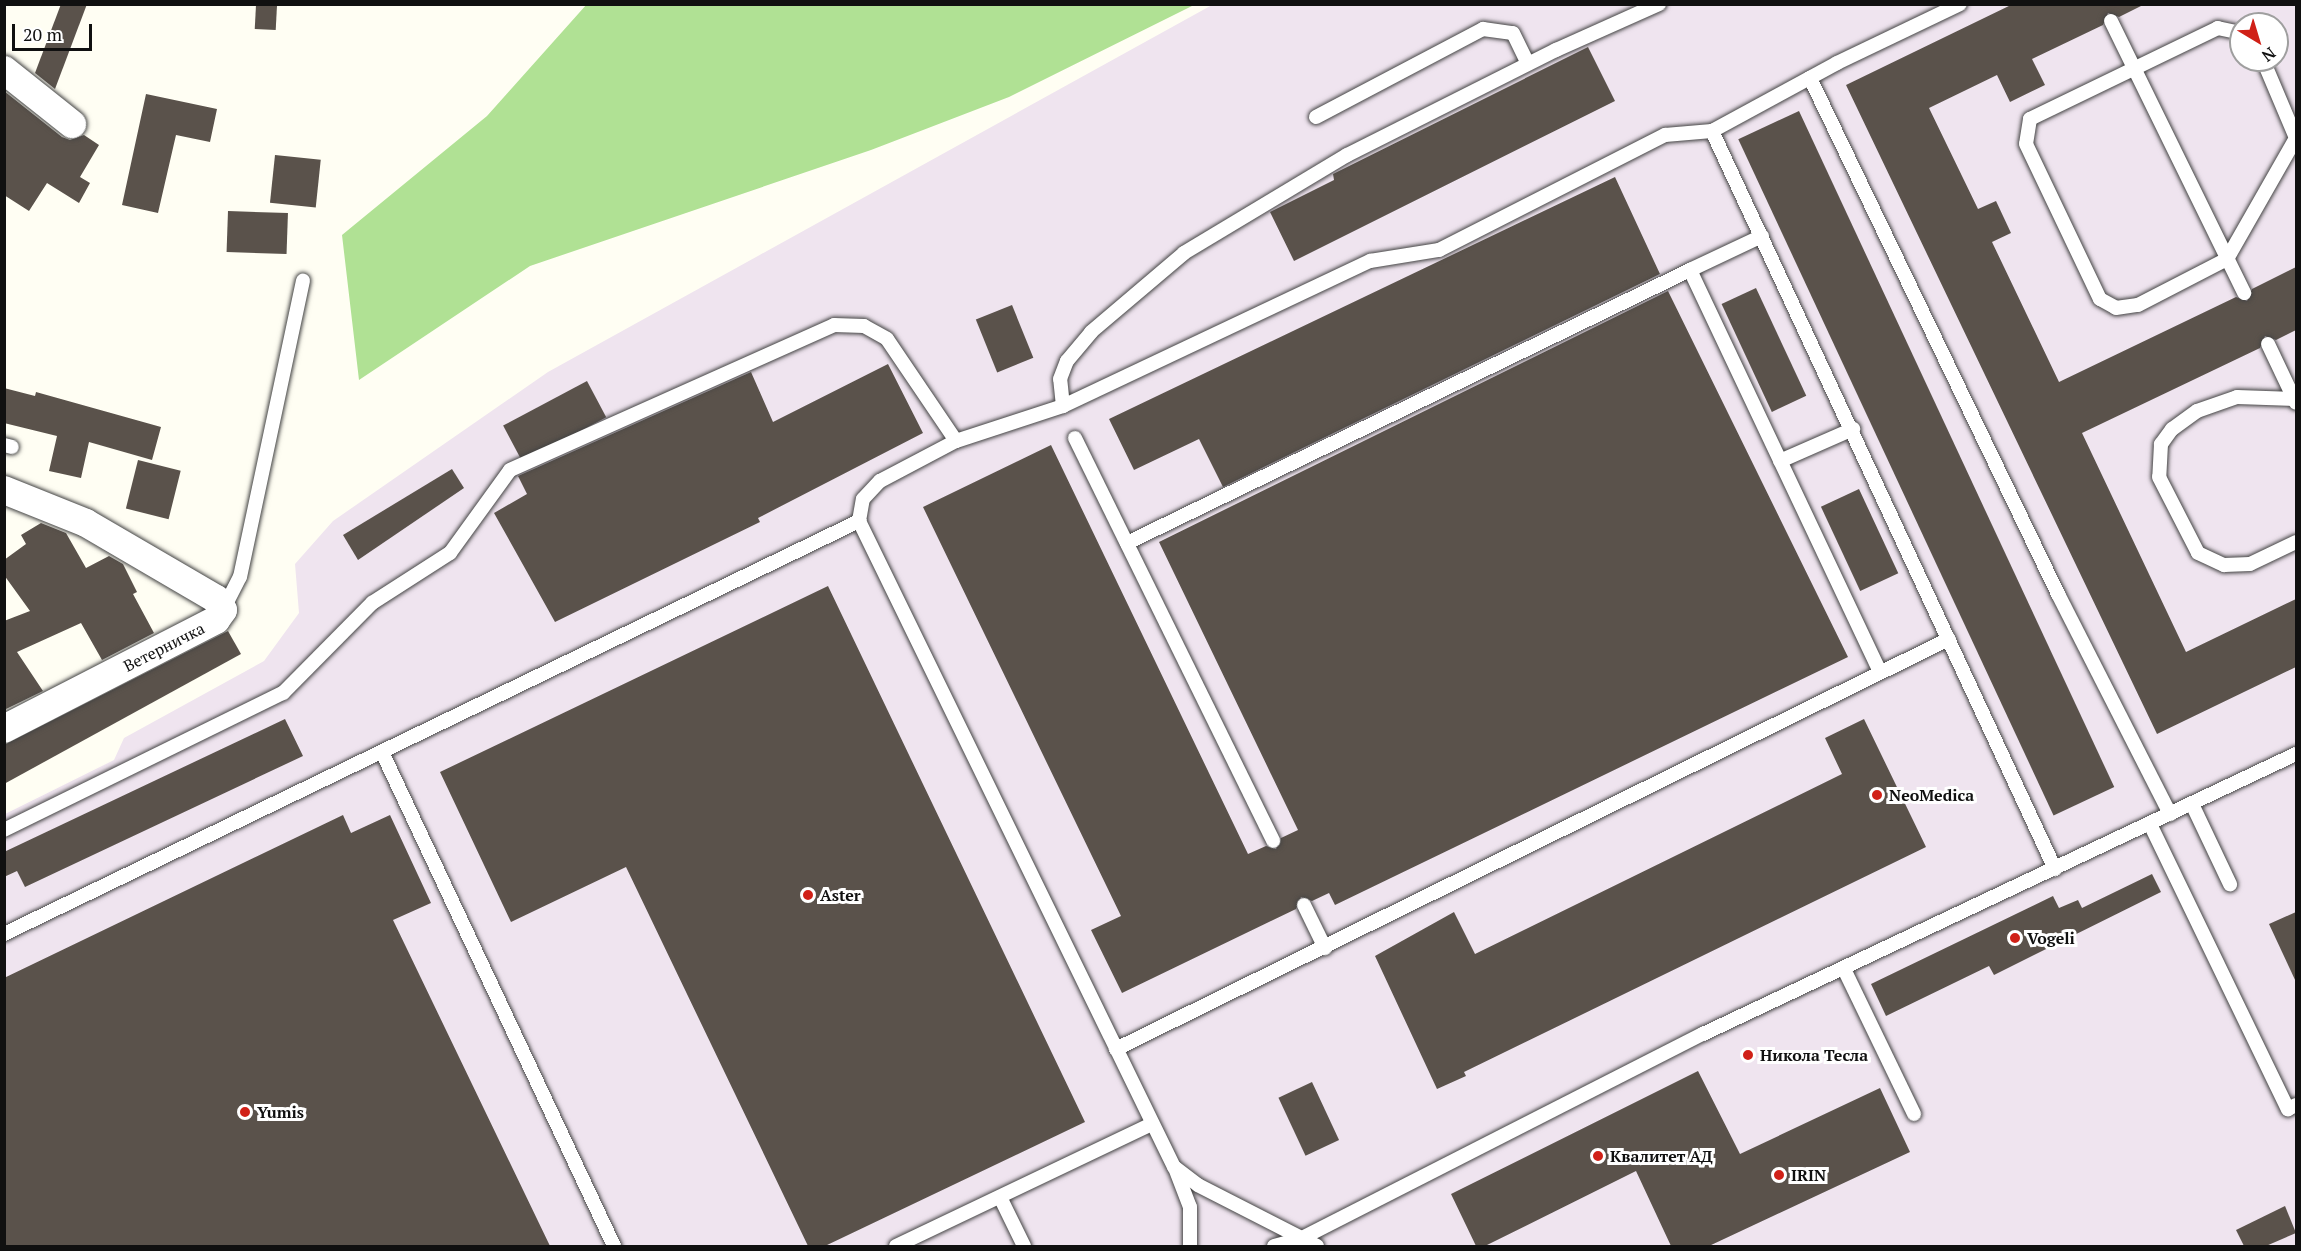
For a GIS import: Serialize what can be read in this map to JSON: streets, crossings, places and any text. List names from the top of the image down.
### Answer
{
  "streets": {
    "street": ["Ветерничка"]
  },
  "places": [
    "NeoMedica",
    "Aster",
    "Vogeli",
    "Никола Тесла",
    "Yumis",
    "Квалитет АД",
    "IRIN"
  ],
  "scale_bar": "20 m",
  "north": "bottom right"
}
